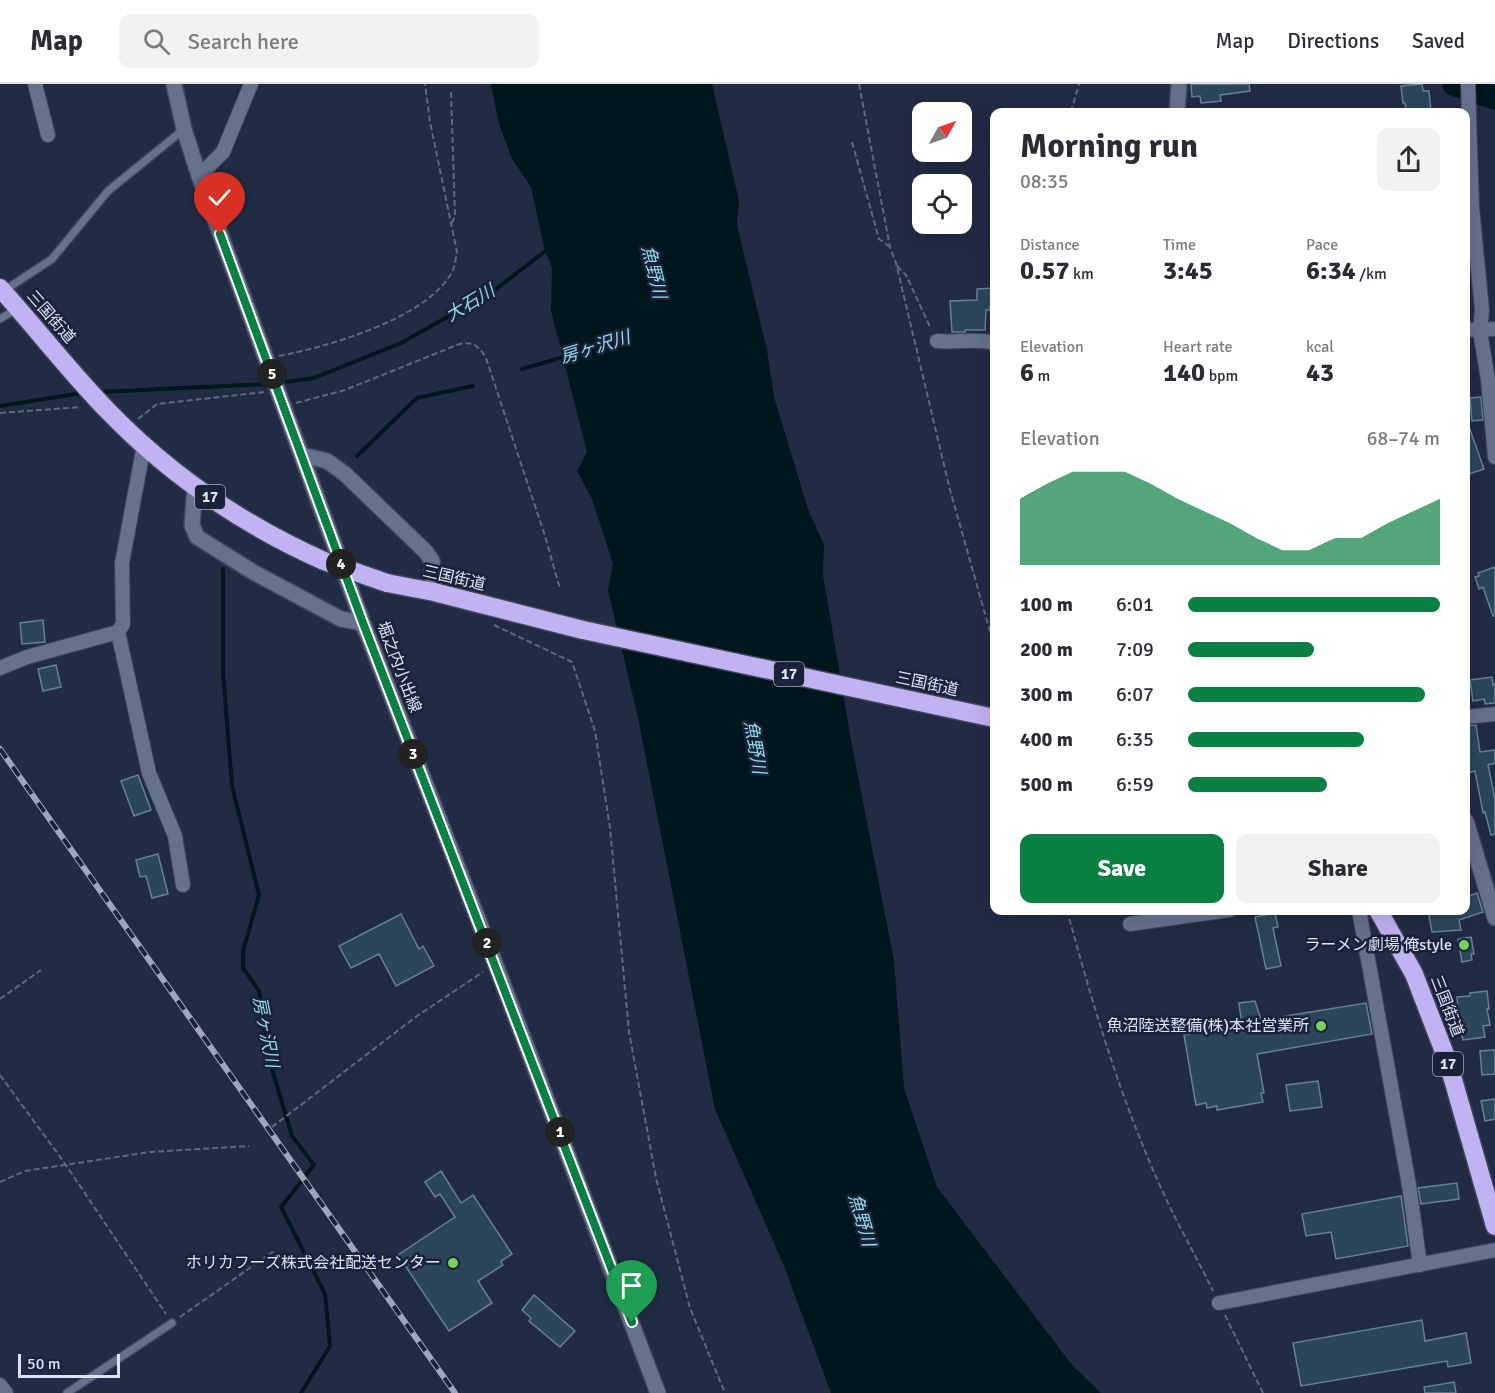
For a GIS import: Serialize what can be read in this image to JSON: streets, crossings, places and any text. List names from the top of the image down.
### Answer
{
  "streets": {
    "highway": ["三国街道", "17"],
    "main road": ["堀之内小出線"]
  },
  "water": ["魚野川", "大石川", "房ヶ沢川"],
  "places": ["ラーメン劇場 俺style", "魚沼陸送整備(株)本社営業所", "ホリカフーズ株式会社配送センター"],
  "scale_bar": "50 m",
  "north": "top right",
  "page": {
    "header": "Map",
    "search": "Search here",
    "nav": ["Map", "Directions", "Saved"],
    "heading": ["Morning run", "08:35"],
    "stats": [
      ["Distance", "0.57 km"],
      ["Time", "3:45"],
      ["Pace", "6:34 /km"],
      ["Elevation", "6 m"],
      ["Heart rate", "140 bpm"],
      ["kcal", "43"]
    ],
    "pins": [
      "5",
      "4",
      "3",
      "2",
      "1"
    ],
    "chart": ["Elevation", "68–74 m"],
    "list": [
      {
        "name": "100 m",
        "note": "6:01"
      },
      {
        "name": "200 m",
        "note": "7:09"
      },
      {
        "name": "300 m",
        "note": "6:07"
      },
      {
        "name": "400 m",
        "note": "6:35"
      },
      {
        "name": "500 m",
        "note": "6:59"
      }
    ],
    "buttons": ["Save", "Share"],
    "scale": "50 m"
  }
}
